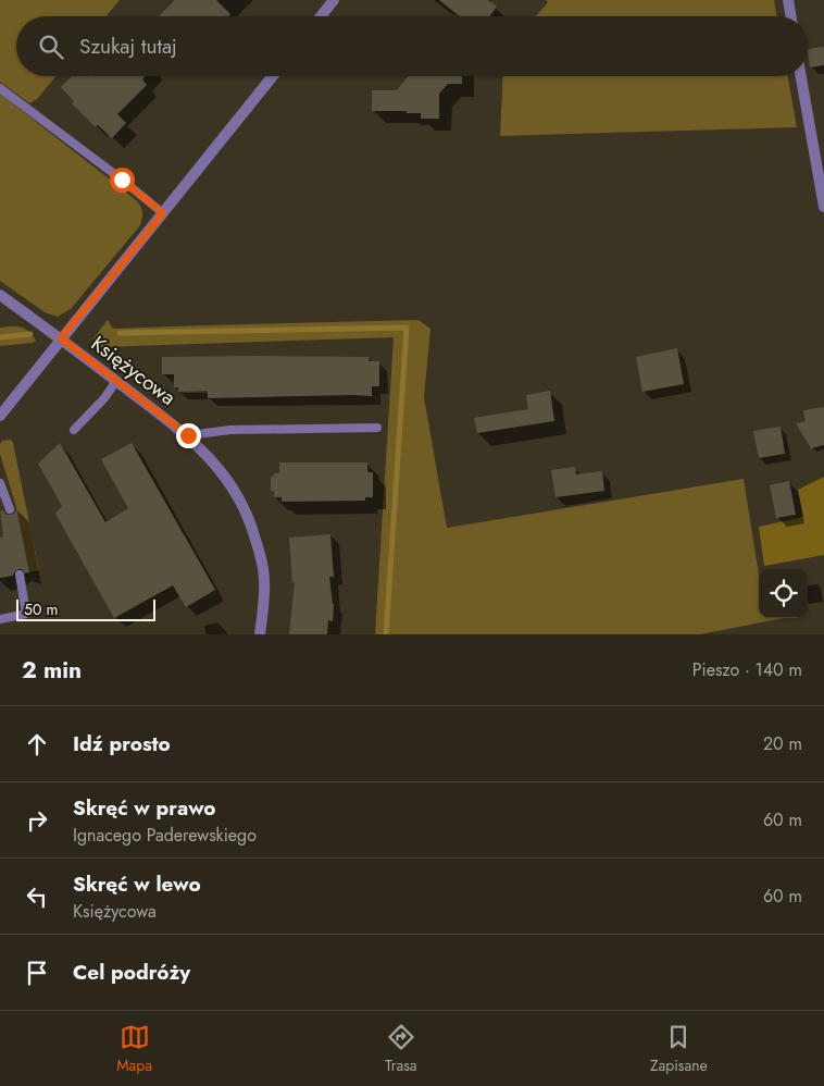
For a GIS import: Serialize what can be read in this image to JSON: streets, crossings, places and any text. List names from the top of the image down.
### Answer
{
  "streets": {
    "street": ["Księżycowa"]
  },
  "scale_bar": "50 m",
  "page": {
    "search": "Szukaj tutaj",
    "scale": "50 m",
    "heading": ["2 min", "Pieszo · 140 m"],
    "list": [
      ["Idź prosto", "20 m"],
      ["Skręć w prawo", "Ignacego Paderewskiego", "60 m"],
      ["Skręć w lewo", "Księżycowa", "60 m"],
      "Cel podróży"
    ],
    "nav": ["Mapa", "Trasa", "Zapisane"]
  }
}
